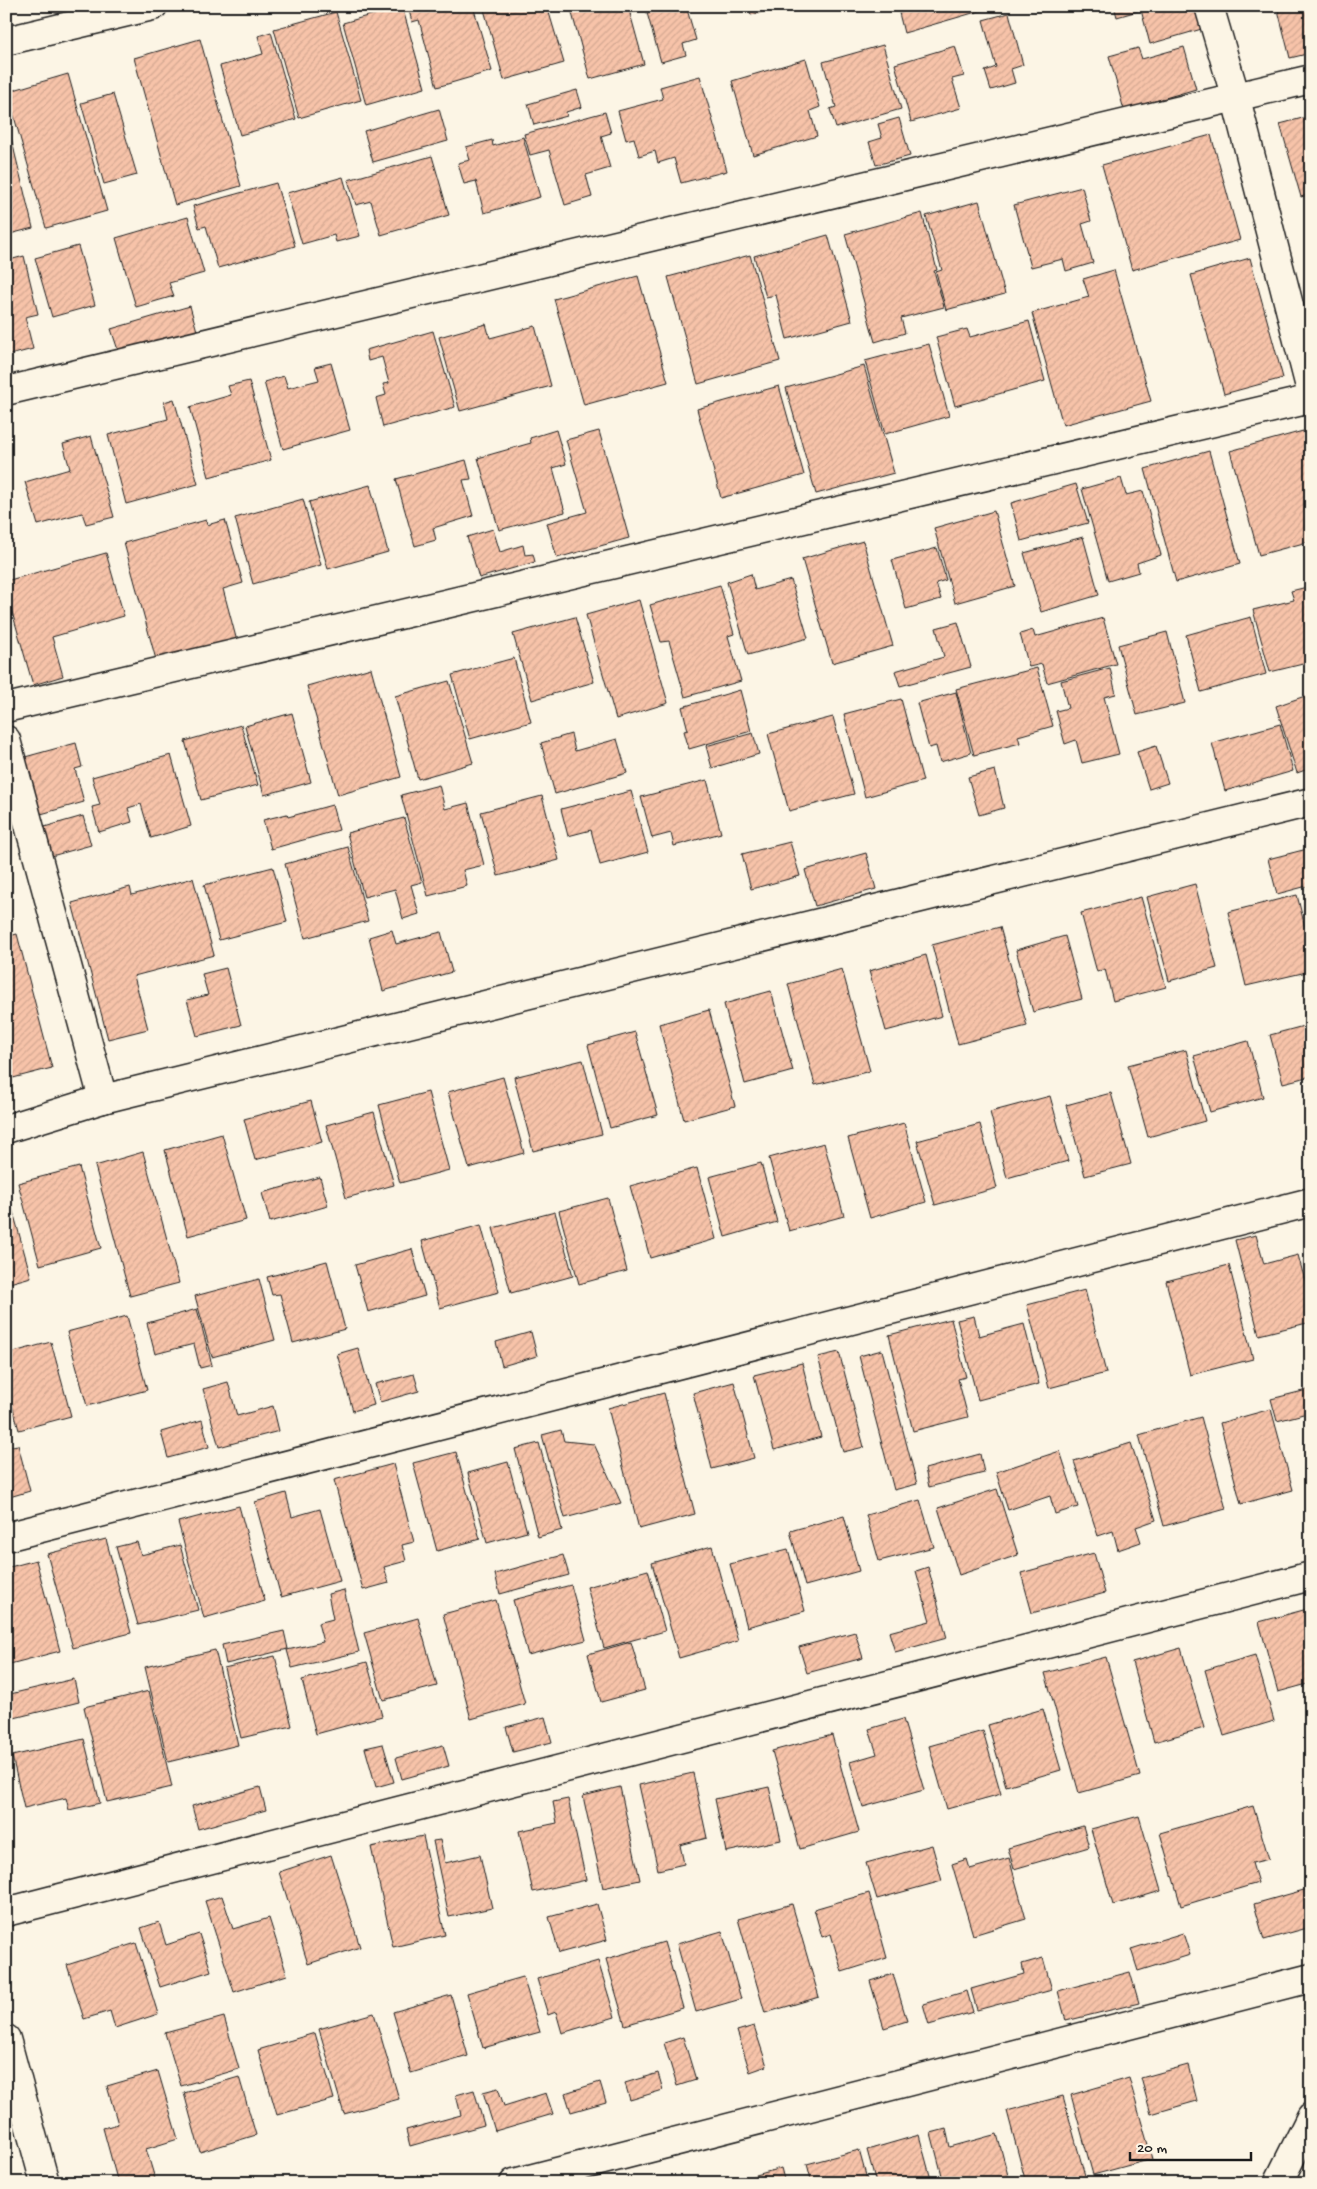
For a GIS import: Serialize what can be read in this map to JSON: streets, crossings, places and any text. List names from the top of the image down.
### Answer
{
  "scale_bar": "20 m"
}
